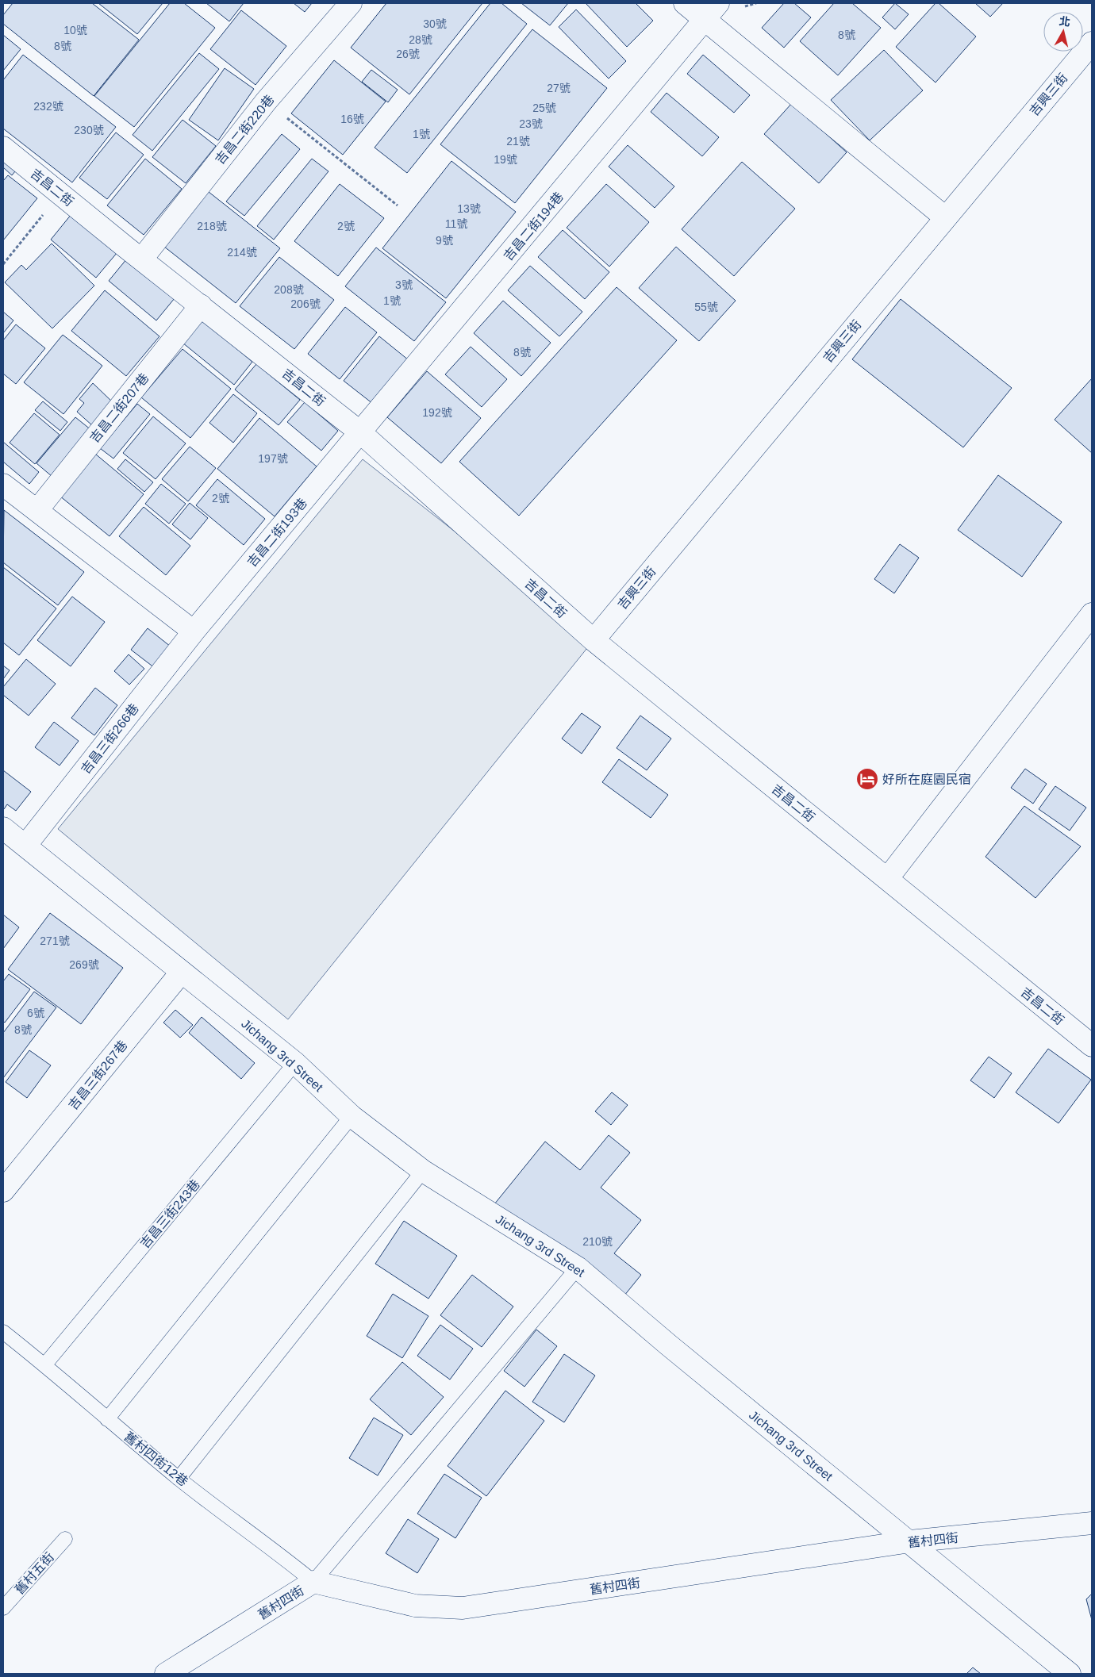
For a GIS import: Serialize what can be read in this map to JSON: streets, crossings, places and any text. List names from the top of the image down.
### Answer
{
  "streets": {
    "street": [
      "吉興三街",
      "吉昌二街220巷",
      "吉昌二街",
      "吉昌二街194巷",
      "吉昌二街207巷",
      "吉昌二街193巷",
      "吉昌三街266巷",
      "Jichang 3rd Street",
      "吉昌三街267巷",
      "舊村四街"
    ],
    "lane": ["吉昌三街243巷", "舊村四街12巷", "舊村五街"]
  },
  "crossings": [
    ["吉興三街", "吉昌二街"],
    ["吉昌二街220巷", "吉昌二街"],
    ["吉昌二街", "吉昌二街194巷"],
    ["吉昌二街", "吉昌二街207巷"],
    ["吉昌二街", "吉昌二街193巷"],
    ["吉昌二街194巷", "吉昌二街193巷"],
    ["吉昌二街193巷", "吉昌三街266巷"],
    ["吉昌三街266巷", "Jichang 3rd Street"],
    ["Jichang 3rd Street", "吉昌三街267巷"],
    ["Jichang 3rd Street", "吉昌三街243巷"],
    ["Jichang 3rd Street", "舊村四街"],
    ["吉昌三街243巷", "舊村四街12巷"],
    ["舊村四街12巷", "舊村四街"]
  ],
  "places": {
    "hotel": ["好所在庭園民宿"]
  },
  "house_numbers": [
    "30號",
    "10號",
    "8號",
    "28號",
    "8號",
    "26號",
    "27號",
    "232號",
    "25號",
    "16號",
    "23號",
    "230號",
    "1號",
    "21號",
    "19號",
    "13號",
    "11號",
    "218號",
    "2號",
    "9號",
    "214號",
    "3號",
    "208號",
    "1號",
    "206號",
    "55號",
    "8號",
    "192號",
    "197號",
    "2號",
    "271號",
    "269號",
    "6號",
    "8號",
    "210號"
  ],
  "north": "top"
}
